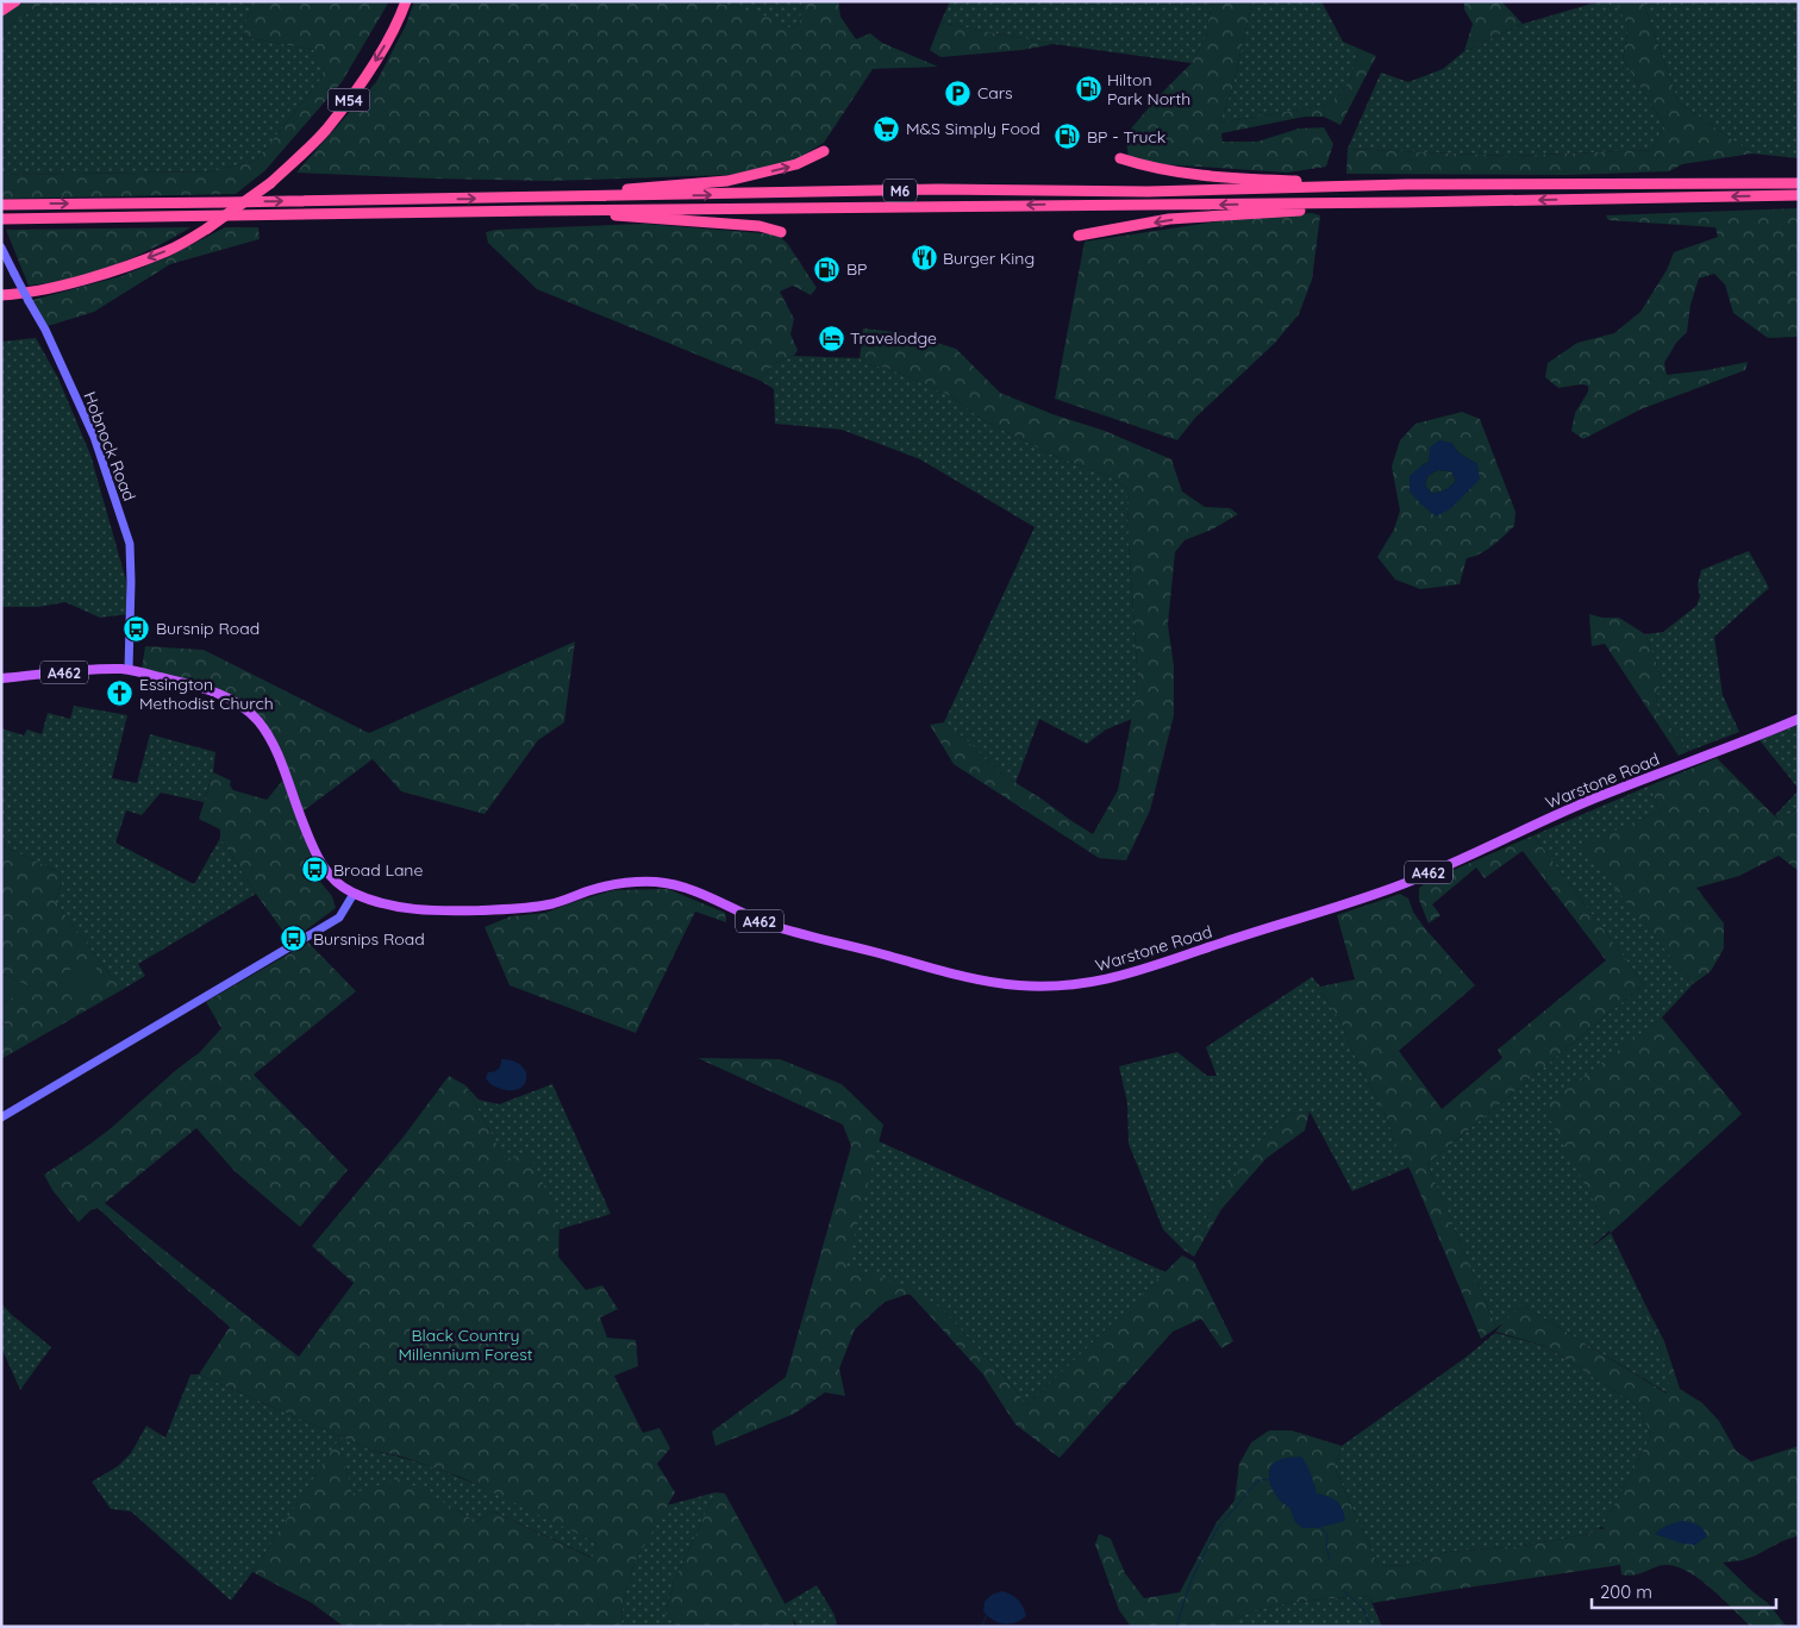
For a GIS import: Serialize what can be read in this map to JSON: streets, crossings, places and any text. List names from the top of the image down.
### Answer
{
  "streets": {
    "highway": ["M54", "M6"],
    "main road": ["Hobnock Road", "A462", "Warstone Road"]
  },
  "crossings": [
    ["Hobnock Road", "A462"],
    ["A462", "Warstone Road"]
  ],
  "parks": ["Black Country Millennium Forest"],
  "places": {
    "fuel station": ["Hilton Park North", "BP - Truck", "BP"],
    "parking": ["Cars"],
    "supermarket": ["M&S Simply Food"],
    "restaurant": ["Burger King"],
    "hotel": ["Travelodge"],
    "bus stop": ["Bursnip Road", "Broad Lane", "Bursnips Road"],
    "church": ["Essington Methodist Church"]
  },
  "scale_bar": "200 m"
}
